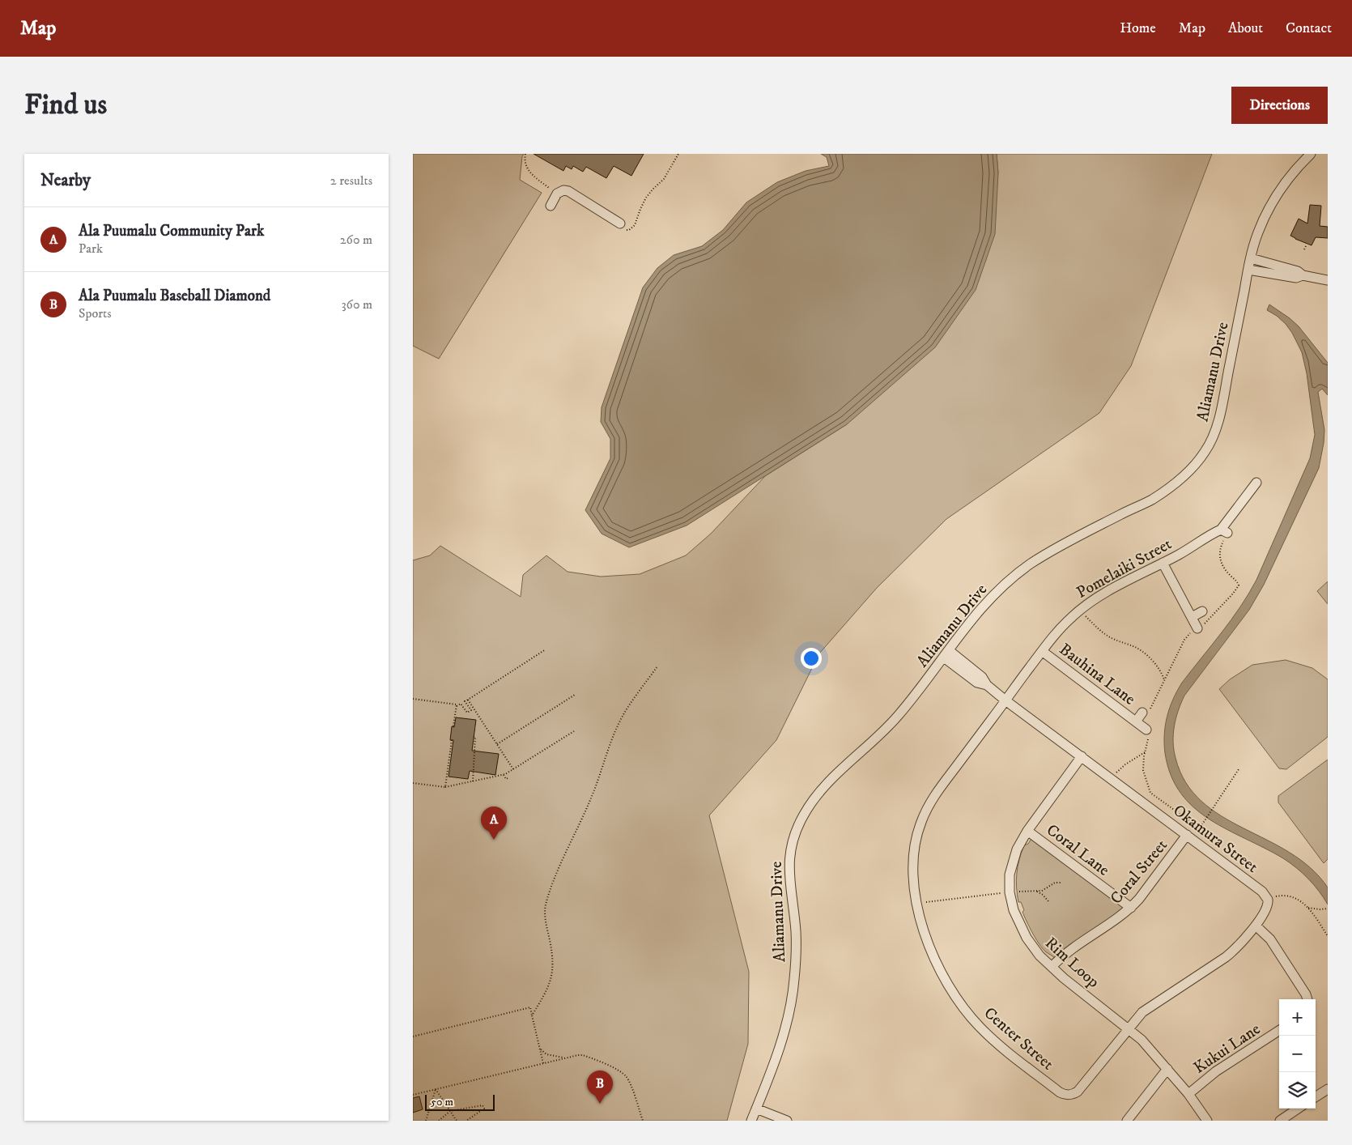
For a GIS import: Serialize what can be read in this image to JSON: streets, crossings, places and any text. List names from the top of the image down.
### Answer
{
  "streets": {
    "street": [
      "Aliamanu Drive",
      "Pomelaiki Street",
      "Bauhina Lane",
      "Okamura Street",
      "Coral Lane",
      "Coral Street",
      "Rim Loop",
      "Center Street",
      "Kukui Lane"
    ]
  },
  "crossings": [
    ["Aliamanu Drive", "Okamura Street"],
    ["Pomelaiki Street", "Bauhina Lane"],
    ["Pomelaiki Street", "Okamura Street"],
    ["Pomelaiki Street", "Center Street"],
    ["Okamura Street", "Coral Street"],
    ["Okamura Street", "Rim Loop"],
    ["Okamura Street", "Center Street"],
    ["Coral Lane", "Coral Street"],
    ["Coral Lane", "Rim Loop"],
    ["Coral Street", "Rim Loop"],
    ["Rim Loop", "Center Street"],
    ["Rim Loop", "Kukui Lane"]
  ],
  "scale_bar": "50 m",
  "page": {
    "header": "Map",
    "nav": [
      "Home",
      "Map",
      "About",
      "Contact"
    ],
    "buttons": "Directions",
    "title": "Find us",
    "heading": ["Nearby", "2 results"],
    "list": [
      {
        "mark": "A",
        "name": "Ala Puumalu Community Park",
        "note": "Park",
        "value": "260 m"
      },
      {
        "mark": "B",
        "name": "Ala Puumalu Baseball Diamond",
        "note": "Sports",
        "value": "360 m"
      }
    ],
    "pins": ["A", "B"],
    "map_buttons": ["+", "−"],
    "scale": "50 m"
  }
}
